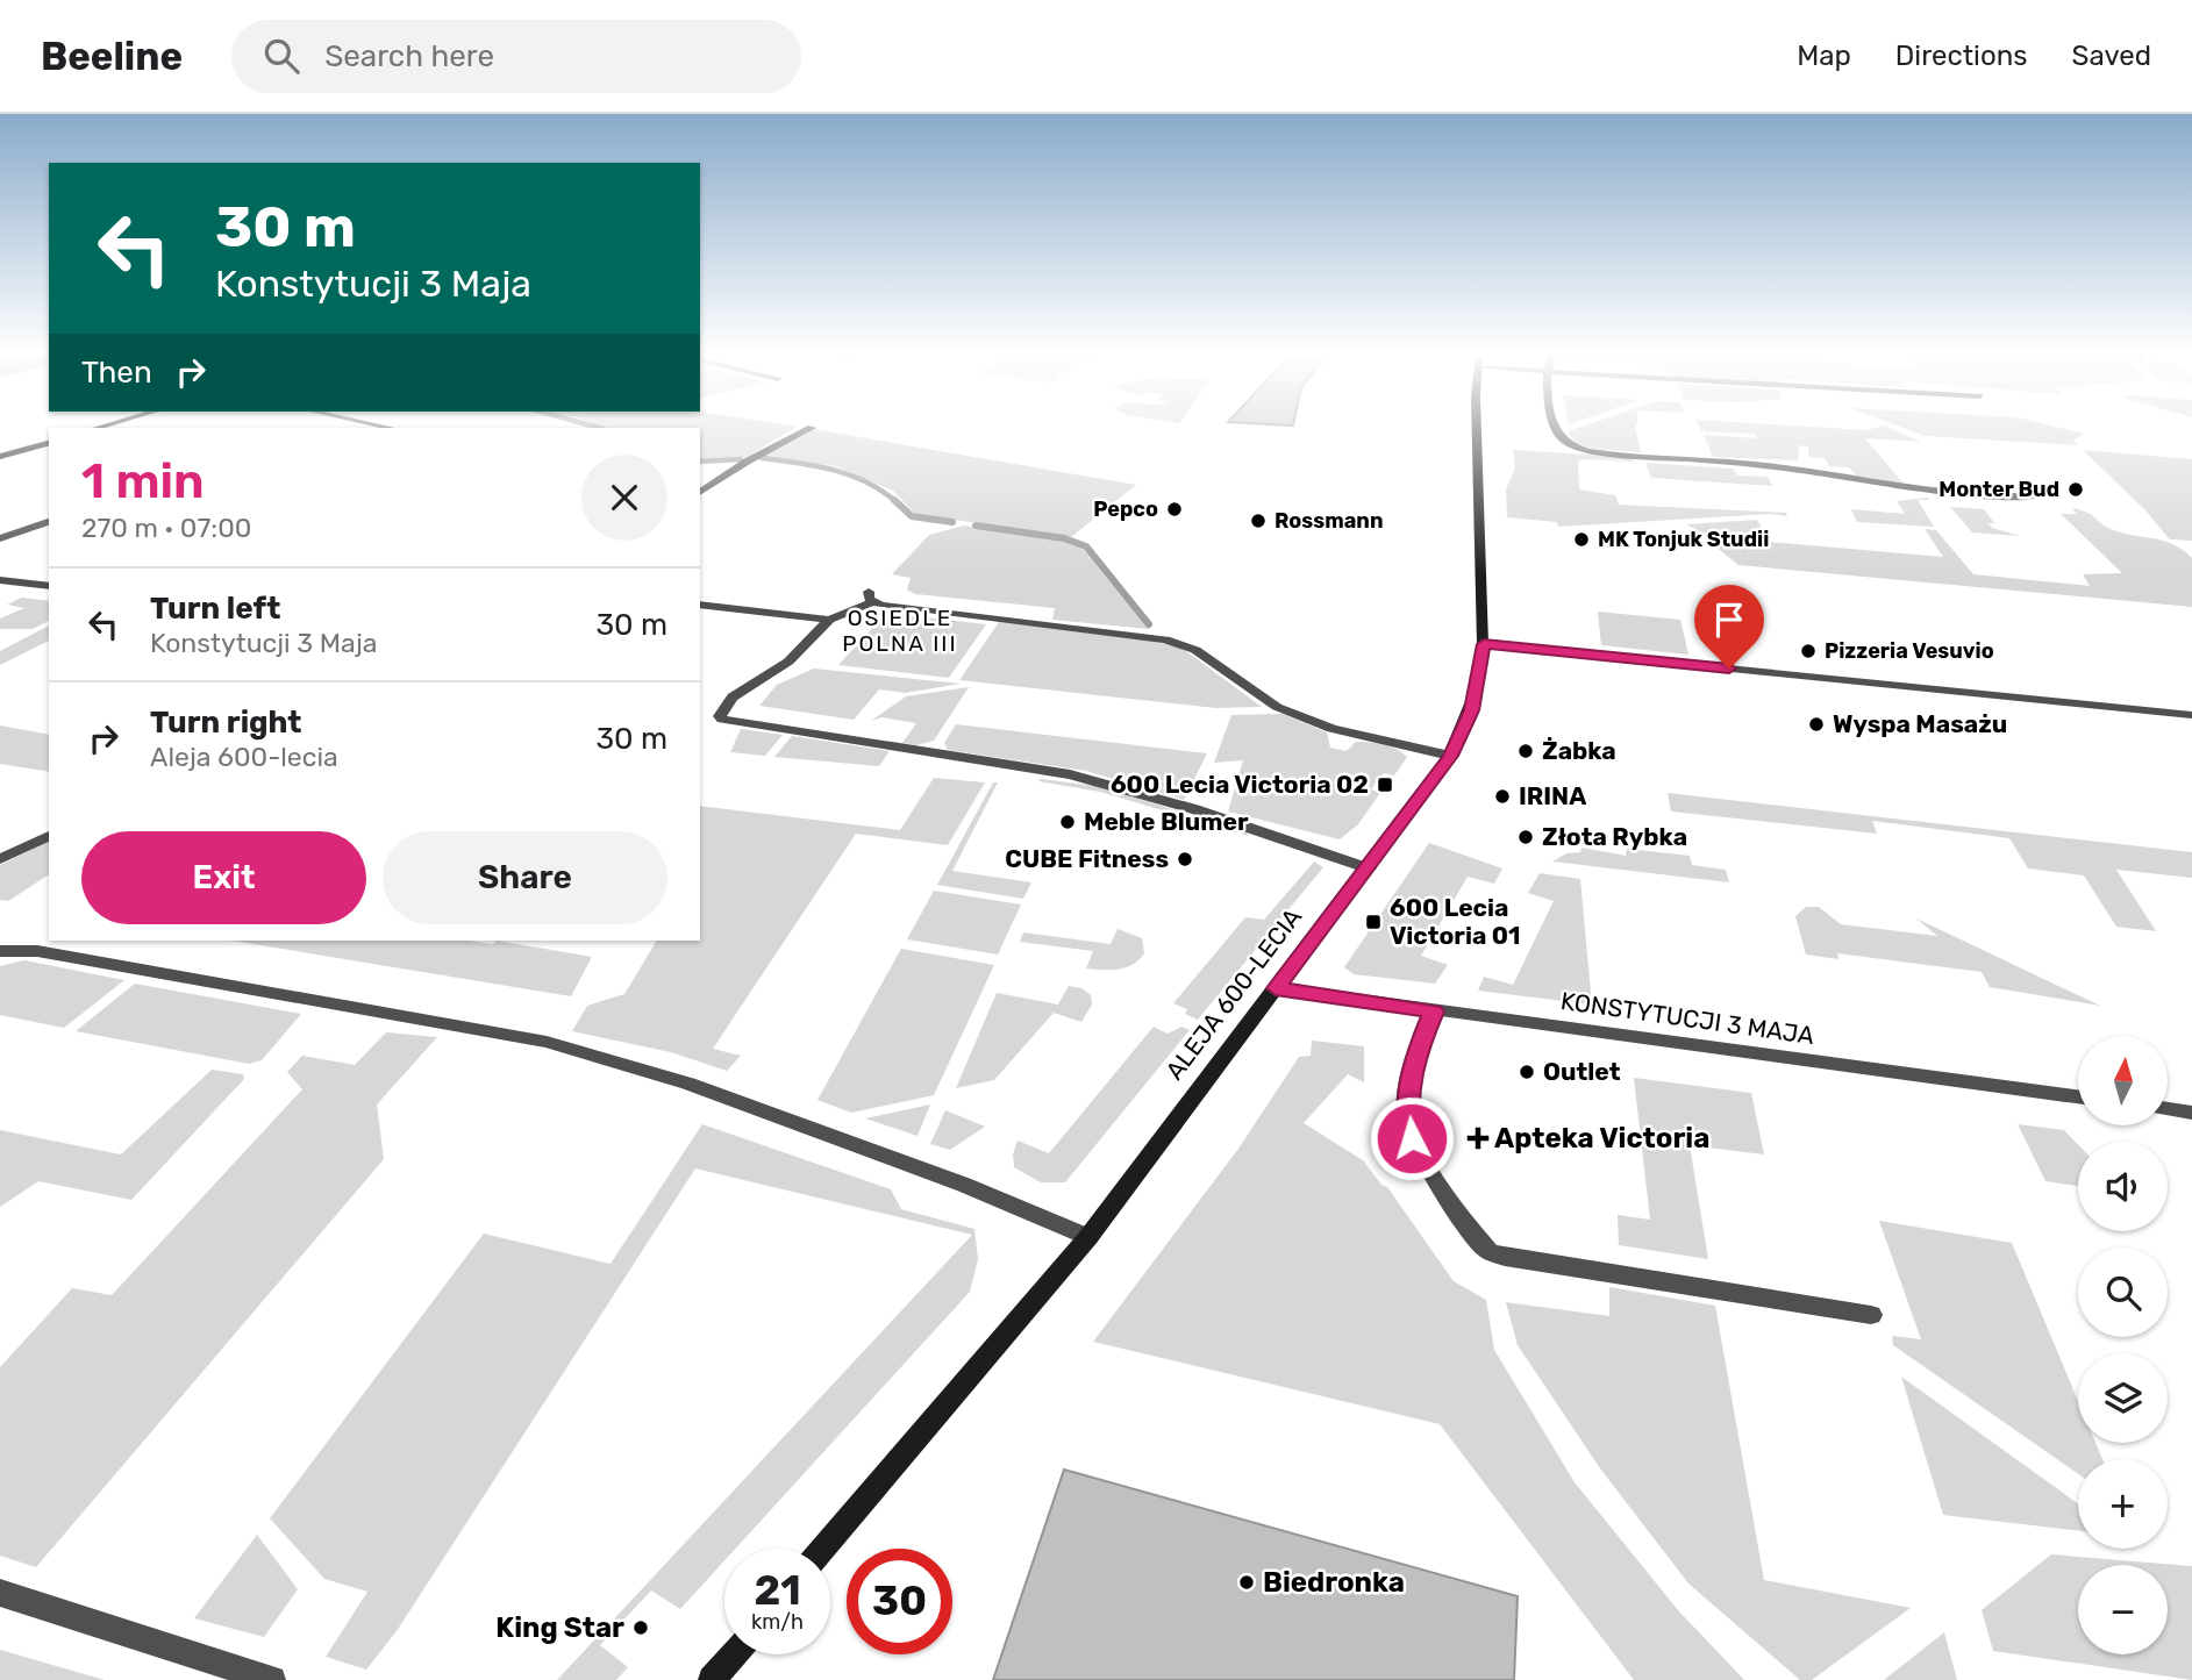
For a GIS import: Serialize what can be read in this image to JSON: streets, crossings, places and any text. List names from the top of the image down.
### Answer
{
  "streets": {
    "main road": ["ALEJA 600-LECIA"],
    "street": ["KONSTYTUCJI 3 MAJA"]
  },
  "crossings": [
    ["ALEJA 600-LECIA", "KONSTYTUCJI 3 MAJA"]
  ],
  "districts": ["OSIEDLE POLNA III"],
  "places": {
    "other": [
      "Monter Bud",
      "Pepco",
      "Rossmann",
      "MK Tonjuk Studii",
      "Pizzeria Vesuvio",
      "Wyspa Masażu",
      "Żabka",
      "IRINA",
      "Meble Blumer",
      "Złota Rybka",
      "CUBE Fitness",
      "Outlet",
      "Biedronka",
      "King Star"
    ],
    "transit": ["600 Lecia Victoria 02", "600 Lecia Victoria 01"],
    "health": ["Apteka Victoria"]
  },
  "north": "top",
  "page": {
    "header": "Beeline",
    "search": "Search here",
    "nav": ["Map", "Directions", "Saved"],
    "turn": ["30 m", "Konstytucji 3 Maja"],
    "then": "Then",
    "heading": ["1 min", "270 m · 07:00"],
    "list": [
      {
        "name": "Turn left",
        "note": "Konstytucji 3 Maja",
        "value": "30 m"
      },
      {
        "name": "Turn right",
        "note": "Aleja 600-lecia",
        "value": "30 m"
      }
    ],
    "buttons": ["Exit", "Share"],
    "map_buttons": ["+", "−"],
    "speed": "21 km/h",
    "limit": "30"
  }
}
